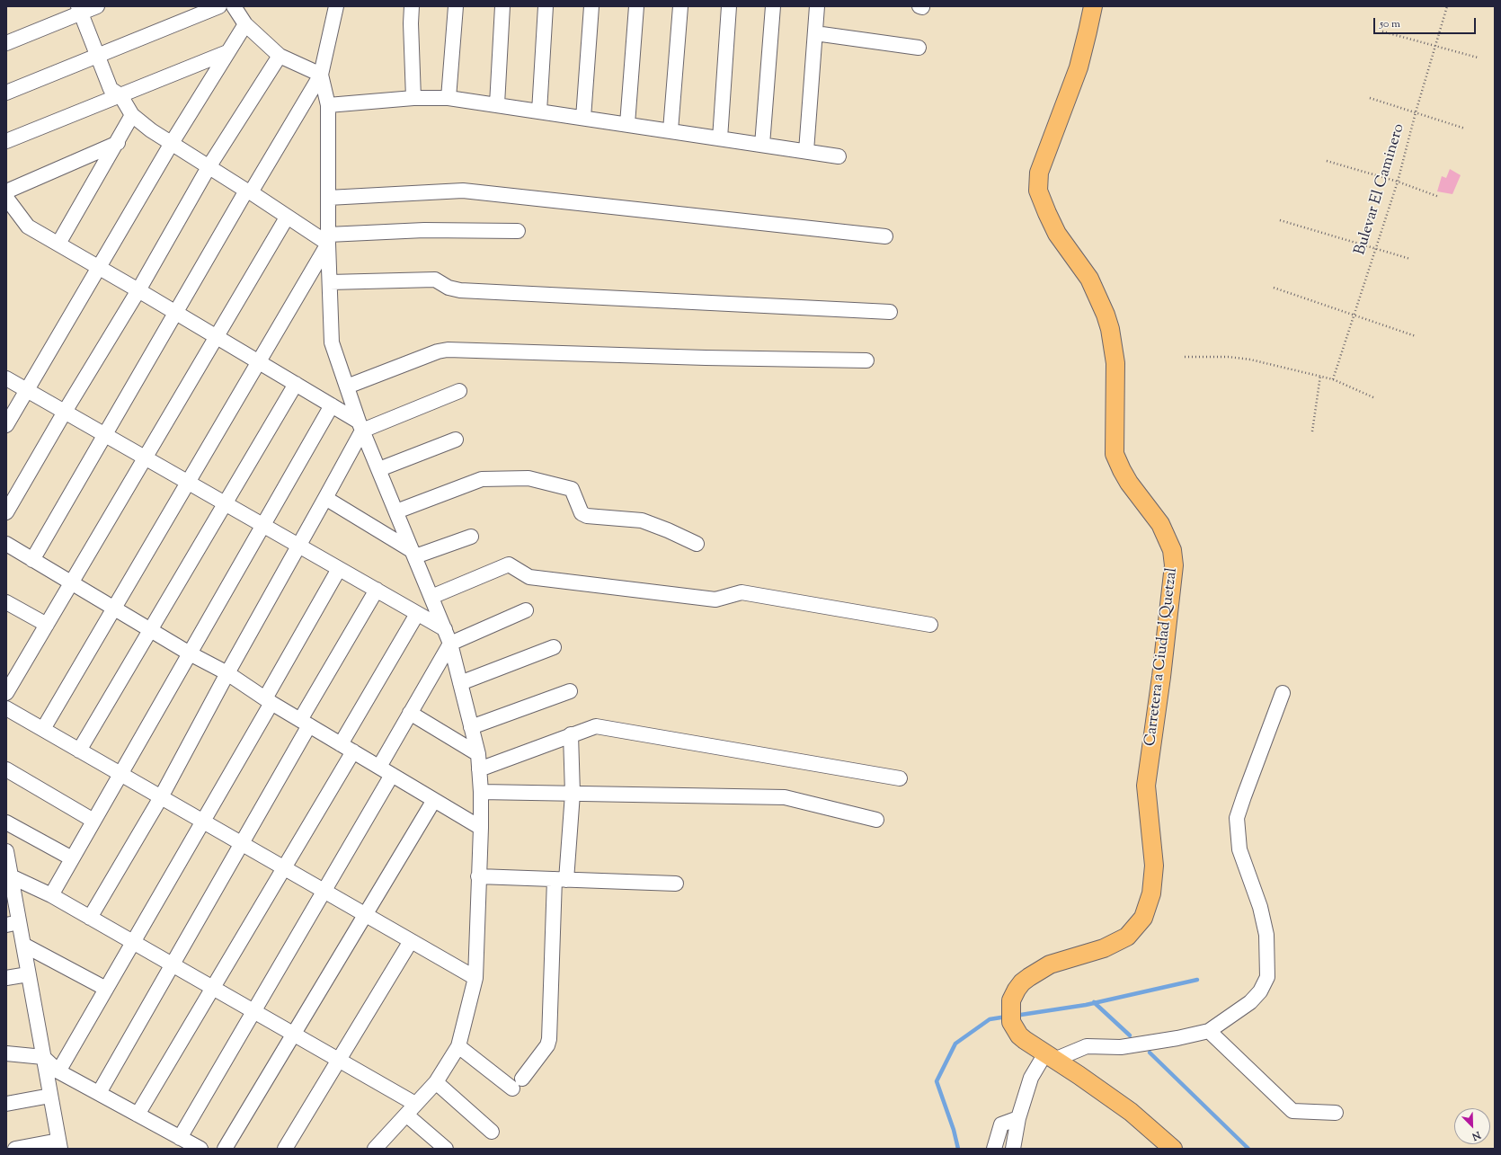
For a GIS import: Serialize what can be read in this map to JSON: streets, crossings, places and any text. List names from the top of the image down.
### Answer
{
  "streets": {
    "main road": ["Carretera a Ciudad Quetzal"],
    "path": ["Bulevar El Caminero"]
  },
  "scale_bar": "50 m",
  "north": "bottom right"
}
